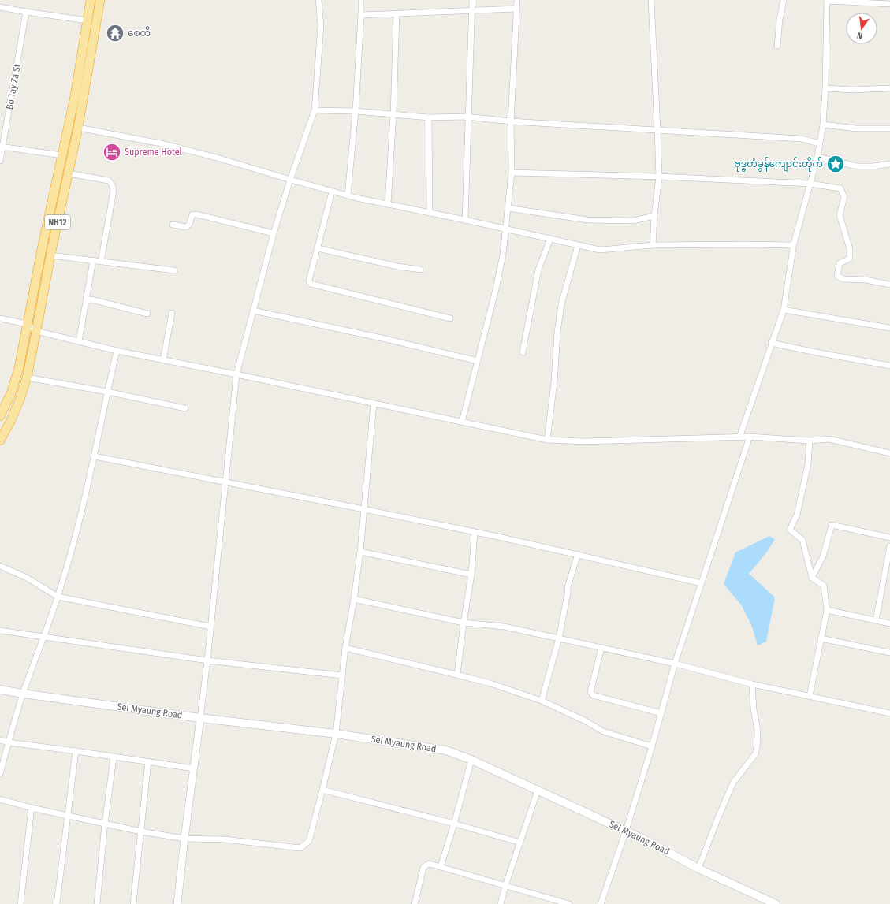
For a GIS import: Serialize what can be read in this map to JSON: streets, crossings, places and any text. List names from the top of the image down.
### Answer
{
  "streets": {
    "highway": ["NH12"],
    "main road": ["Sel Myaung Road"],
    "street": ["Bo Tay Za St"]
  },
  "places": {
    "temple": ["စေတီ"],
    "hotel": ["Supreme Hotel"],
    "place": ["ဗုဒ္ဓတံခွန်ကျောင်းတိုက်"]
  },
  "north": "bottom"
}
